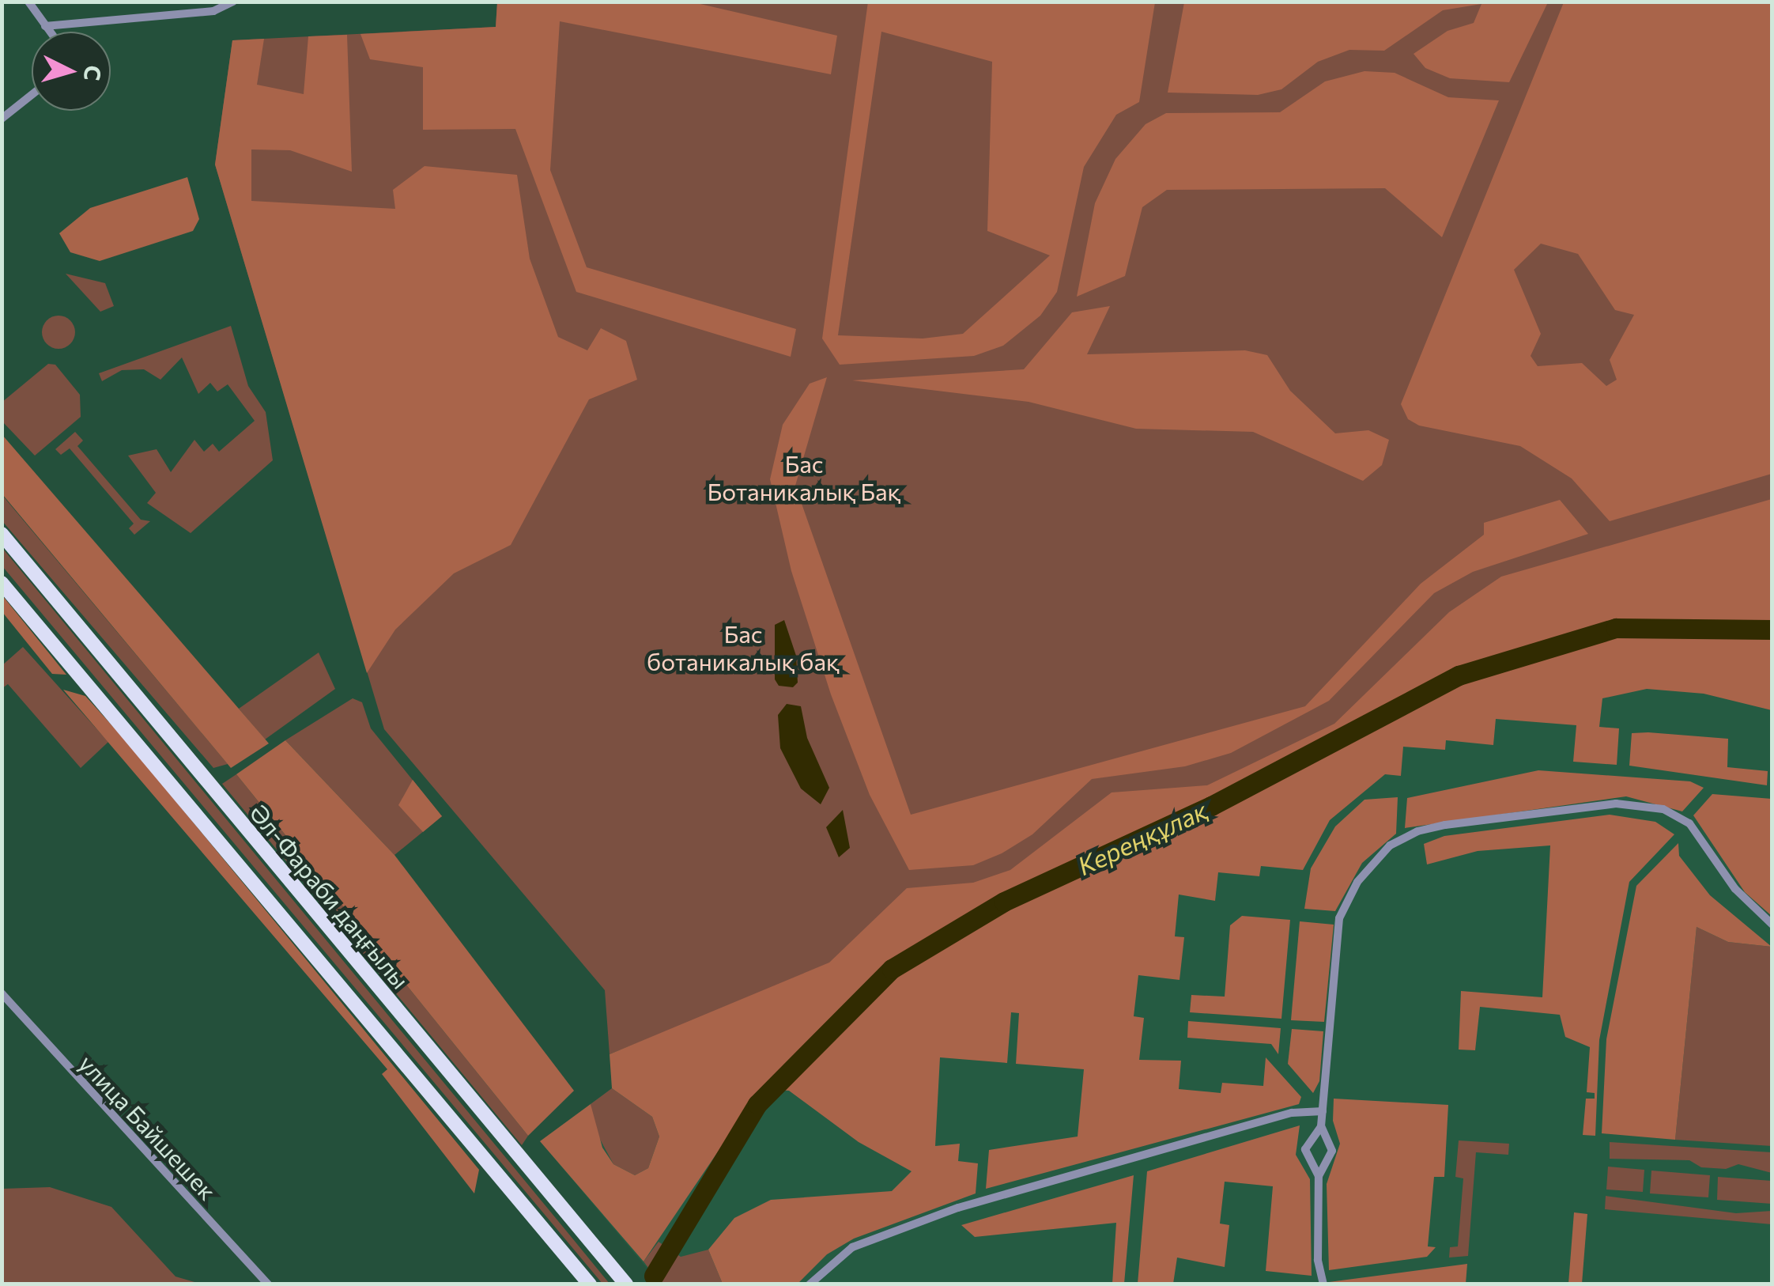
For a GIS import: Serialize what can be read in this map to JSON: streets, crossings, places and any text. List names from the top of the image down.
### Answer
{
  "streets": {
    "main road": ["Әл-Фараби даңғылы"],
    "street": ["улица Байшешек"]
  },
  "water": ["Кереңқұлақ"],
  "parks": ["Бас Ботаникалық Бақ", "Бас ботаникалық бақ"],
  "north": "right"
}
